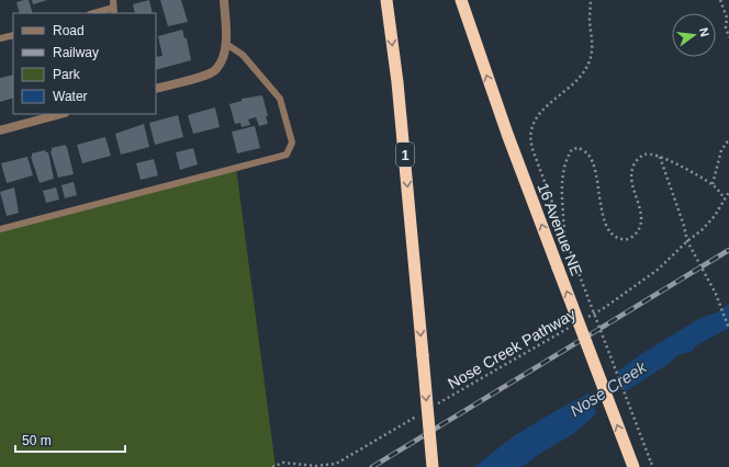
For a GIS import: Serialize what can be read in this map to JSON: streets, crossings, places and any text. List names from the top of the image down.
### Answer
{
  "streets": {
    "highway": ["1", "16 Avenue NE"],
    "path": ["Nose Creek Pathway"]
  },
  "water": ["Nose Creek"],
  "legend": [
    "Road",
    "Railway",
    "Park",
    "Water"
  ],
  "scale_bar": "50 m",
  "north": "right"
}
